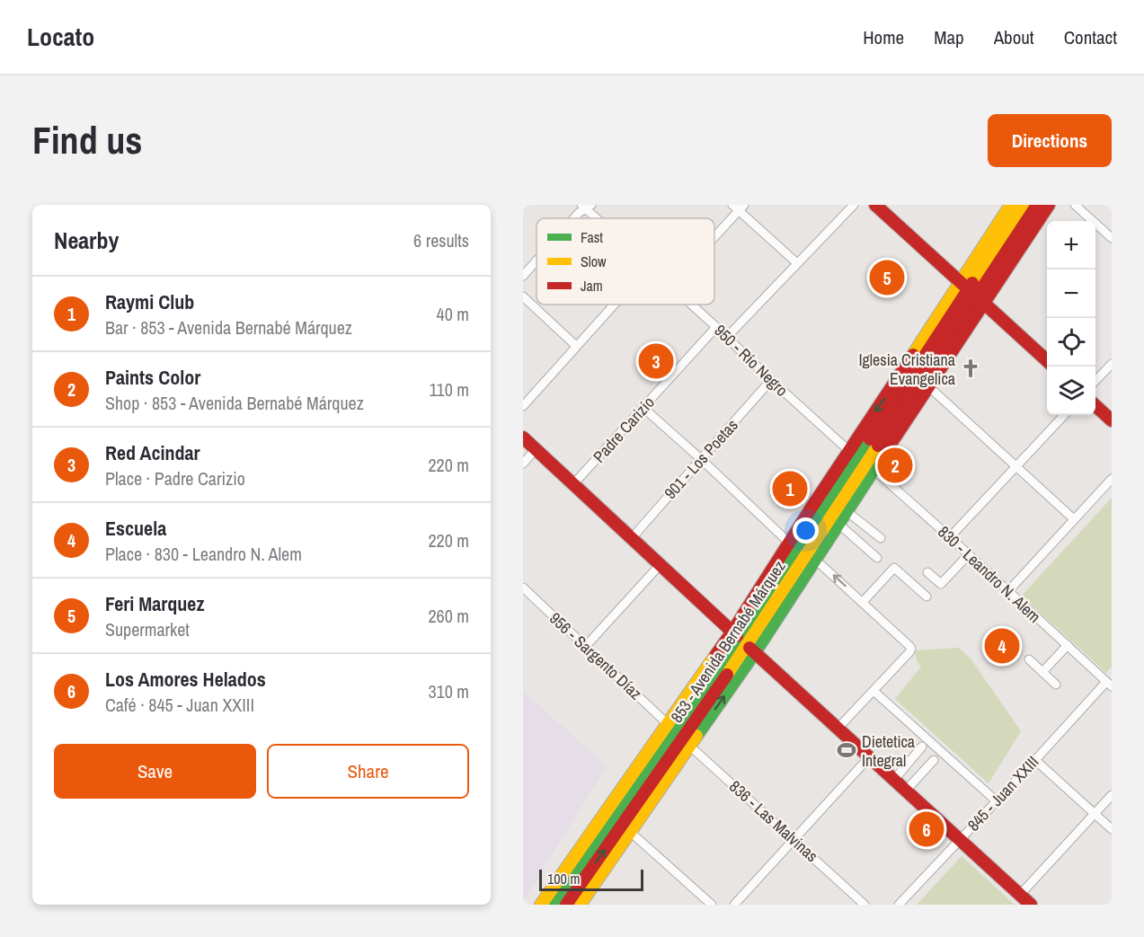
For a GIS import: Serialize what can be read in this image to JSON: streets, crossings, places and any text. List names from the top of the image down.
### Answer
{
  "streets": {
    "main road": ["853 - Avenida Bernabé Márquez"],
    "street": [
      "950 - Río Negro",
      "Padre Carizio",
      "901 - Los Poetas",
      "830 - Leandro N. Alem",
      "956 - Sargento Díaz",
      "845 - Juan XXIII",
      "836 - Las Malvinas"
    ]
  },
  "crossings": [
    ["950 - Río Negro", "Padre Carizio"],
    ["950 - Río Negro", "901 - Los Poetas"],
    ["950 - Río Negro", "853 - Avenida Bernabé Márquez"],
    ["830 - Leandro N. Alem", "853 - Avenida Bernabé Márquez"],
    ["830 - Leandro N. Alem", "845 - Juan XXIII"],
    ["853 - Avenida Bernabé Márquez", "956 - Sargento Díaz"],
    ["853 - Avenida Bernabé Márquez", "836 - Las Malvinas"]
  ],
  "places": {
    "church": ["Iglesia Cristiana Evangelica"],
    "sports": ["Dietetica Integral"]
  },
  "legend": ["Fast", "Slow", "Jam"],
  "scale_bar": "100 m",
  "page": {
    "header": "Locato",
    "nav": [
      "Home",
      "Map",
      "About",
      "Contact"
    ],
    "buttons": [
      "Directions",
      ["Save", "Share"]
    ],
    "title": "Find us",
    "heading": ["Nearby", "6 results"],
    "map_buttons": ["+", "−"],
    "pins": [
      "5",
      "3",
      "2",
      "1",
      "4",
      "6"
    ],
    "list": [
      {
        "mark": "1",
        "name": "Raymi Club",
        "note": "Bar · 853 - Avenida Bernabé Márquez",
        "value": "40 m"
      },
      {
        "mark": "2",
        "name": "Paints Color",
        "note": "Shop · 853 - Avenida Bernabé Márquez",
        "value": "110 m"
      },
      {
        "mark": "3",
        "name": "Red Acindar",
        "note": "Place · Padre Carizio",
        "value": "220 m"
      },
      {
        "mark": "4",
        "name": "Escuela",
        "note": "Place · 830 - Leandro N. Alem",
        "value": "220 m"
      },
      {
        "mark": "5",
        "name": "Feri Marquez",
        "note": "Supermarket",
        "value": "260 m"
      },
      {
        "mark": "6",
        "name": "Los Amores Helados",
        "note": "Café · 845 - Juan XXIII",
        "value": "310 m"
      }
    ],
    "scale": "100 m"
  }
}
